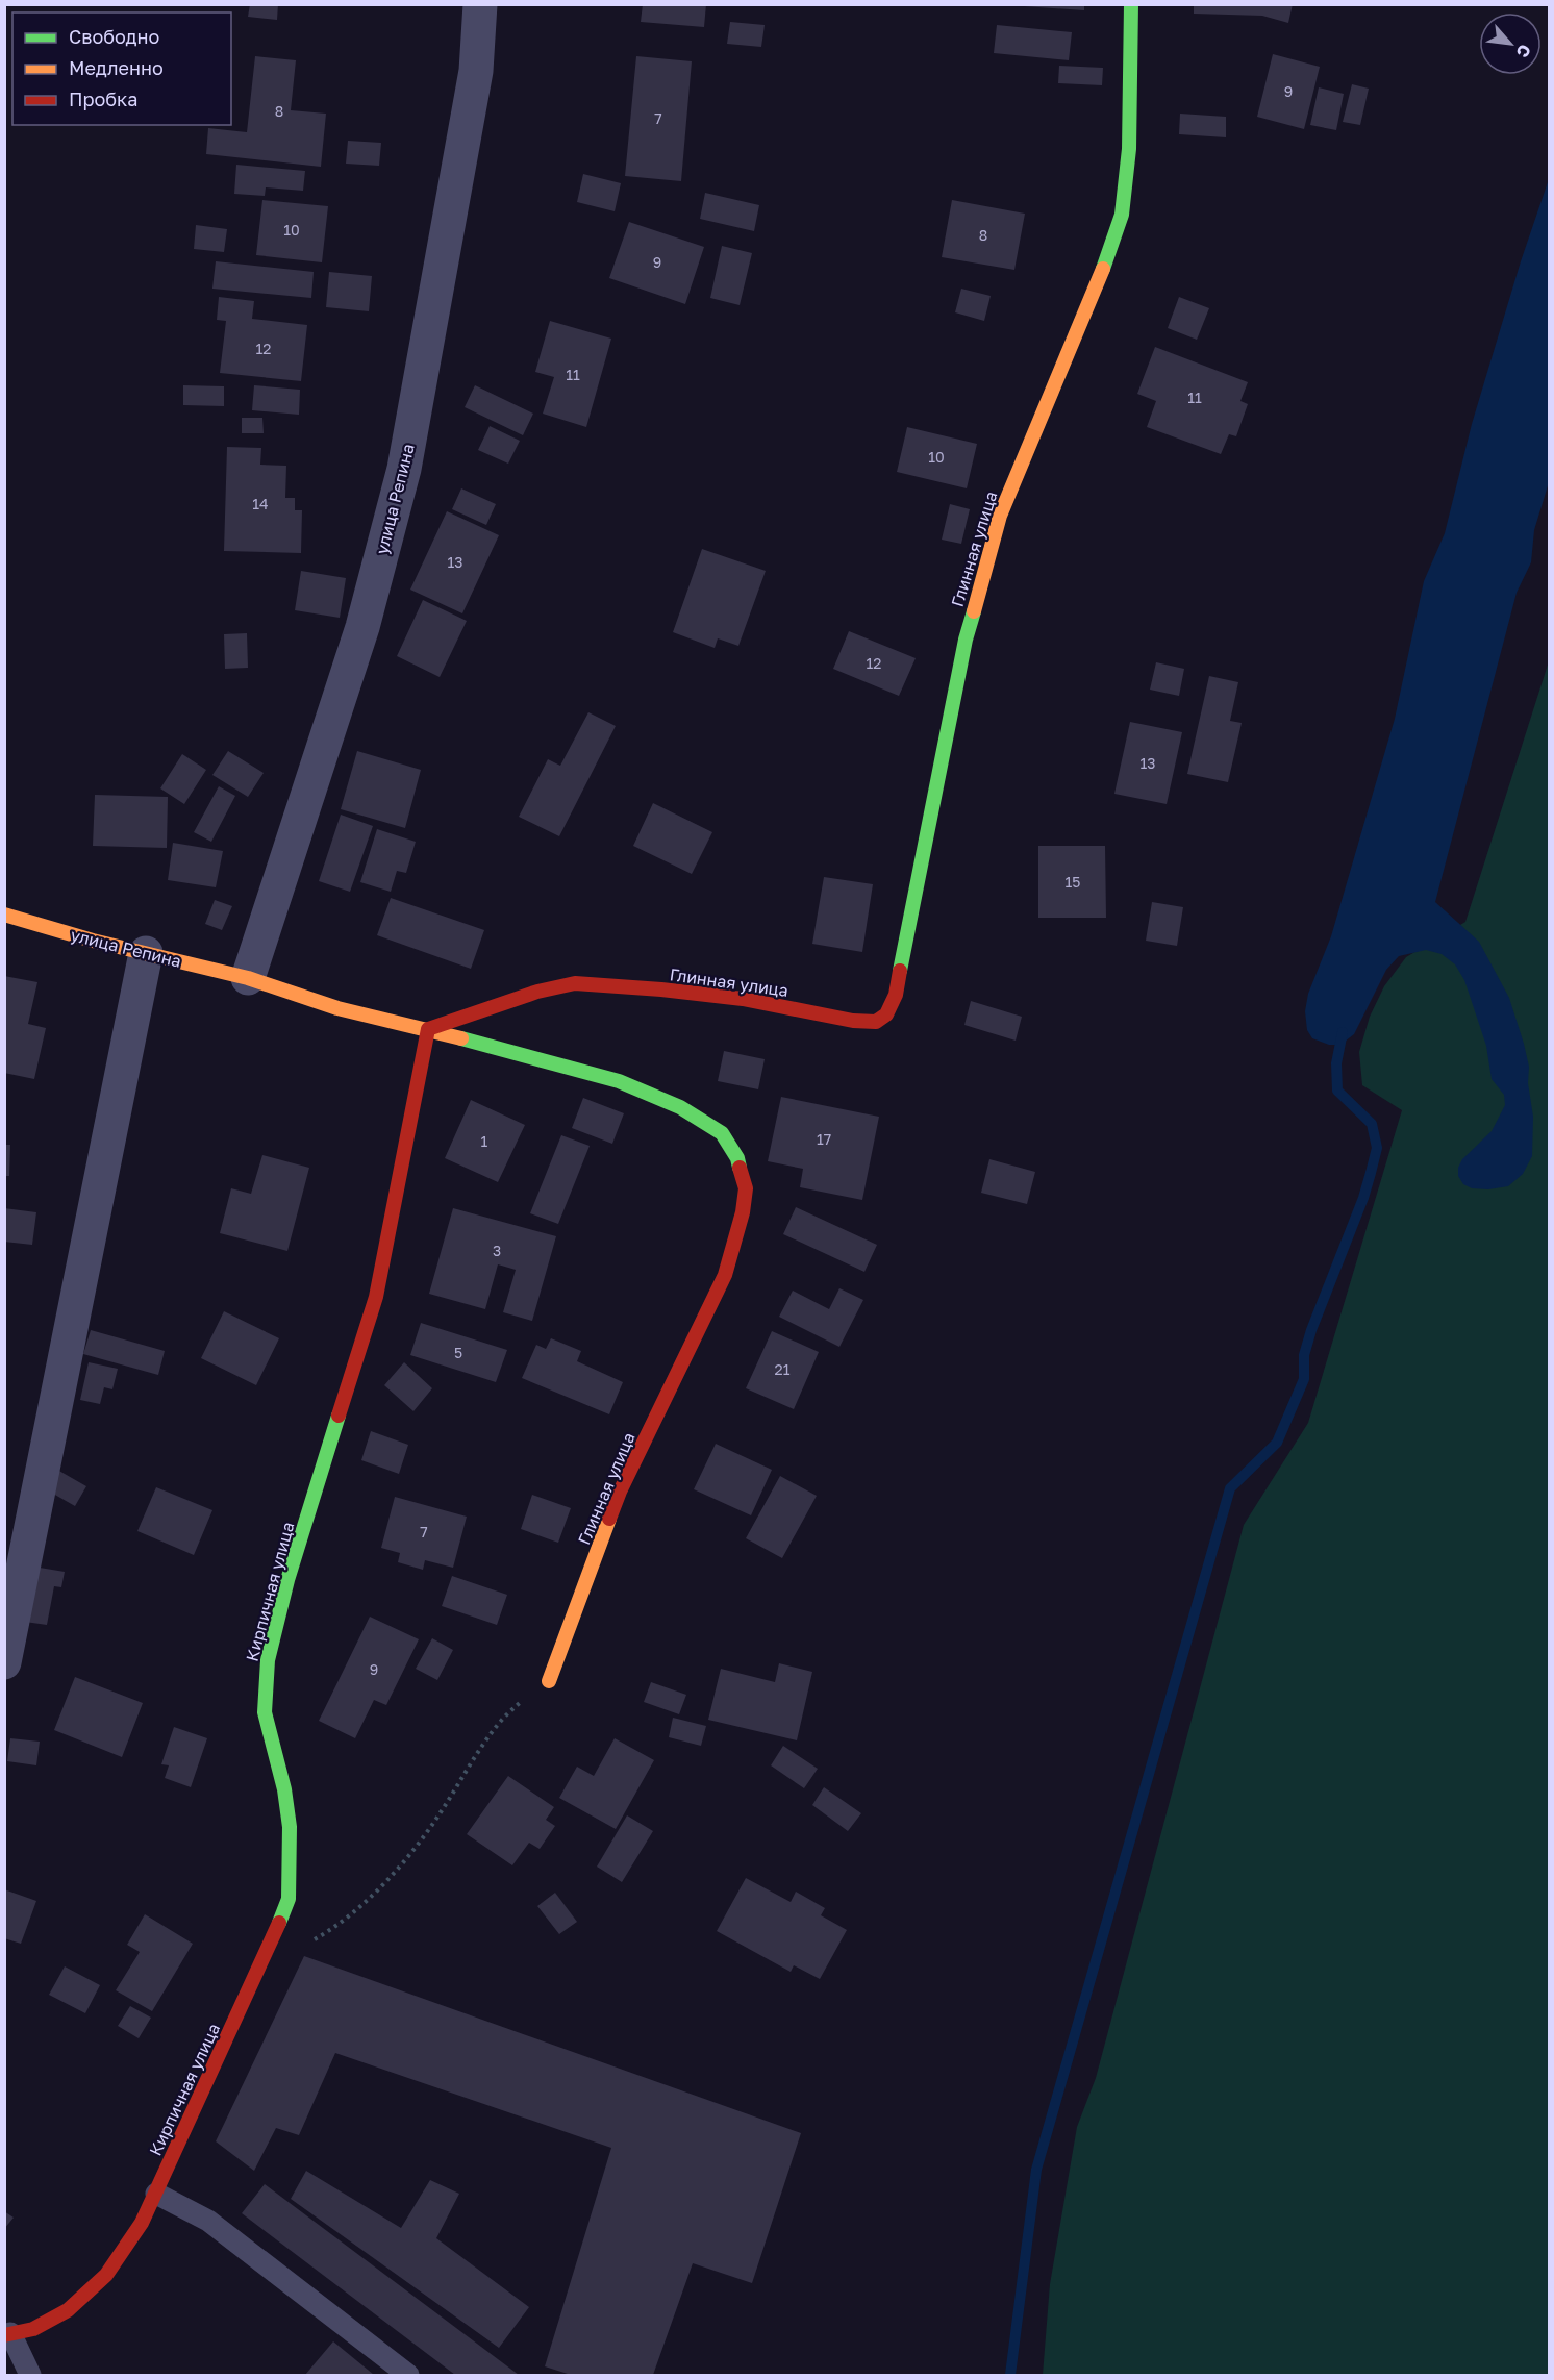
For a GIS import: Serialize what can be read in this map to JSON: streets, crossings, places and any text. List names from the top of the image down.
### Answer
{
  "streets": {
    "street": ["улица Репина", "Глинная улица", "Кирпичная улица"]
  },
  "crossings": [
    ["улица Репина", "Глинная улица"],
    ["улица Репина", "Кирпичная улица"],
    ["Глинная улица", "Кирпичная улица"]
  ],
  "house_numbers": [
    "9",
    "8",
    "7",
    "10",
    "8",
    "9",
    "12",
    "11",
    "11",
    "10",
    "14",
    "13",
    "12",
    "13",
    "15",
    "17",
    "1",
    "3",
    "5",
    "21",
    "7",
    "9"
  ],
  "legend": ["Свободно", "Медленно", "Пробка"],
  "north": "bottom right"
}
